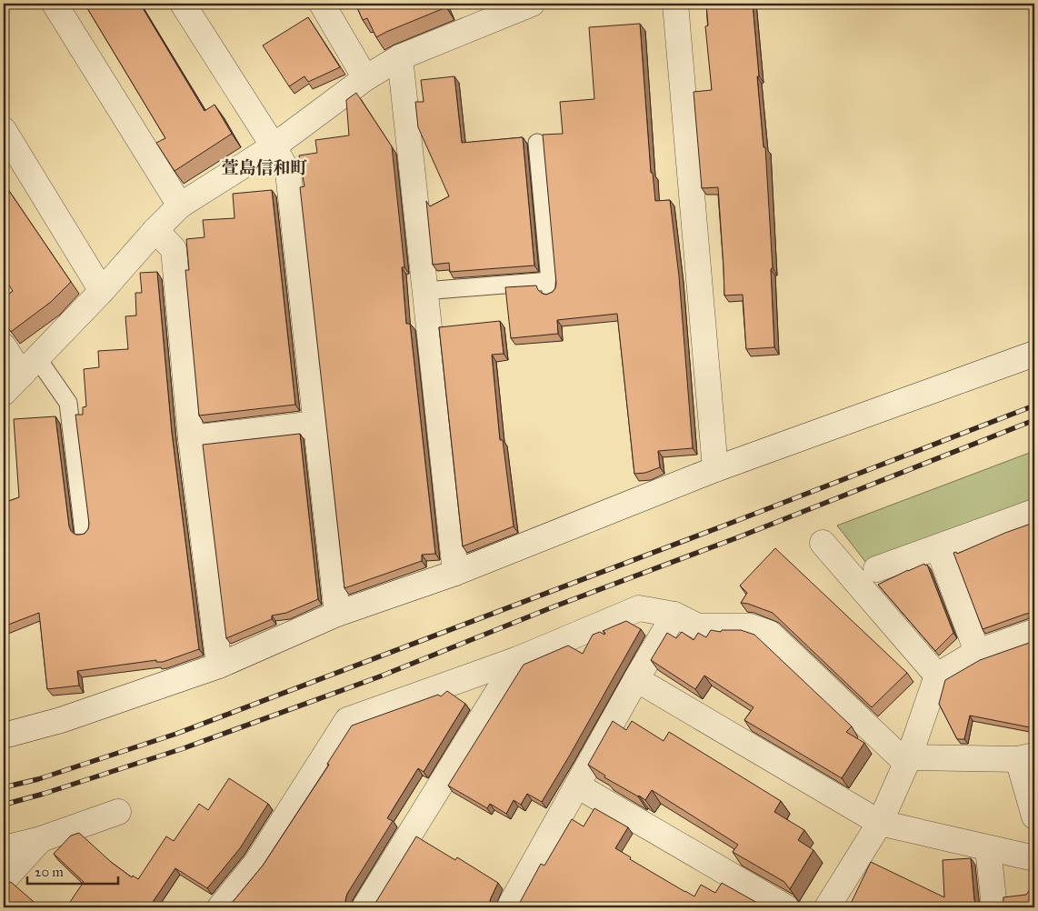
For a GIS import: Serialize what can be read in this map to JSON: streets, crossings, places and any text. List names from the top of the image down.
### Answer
{
  "districts": ["萱島信和町"],
  "scale_bar": "20 m"
}
